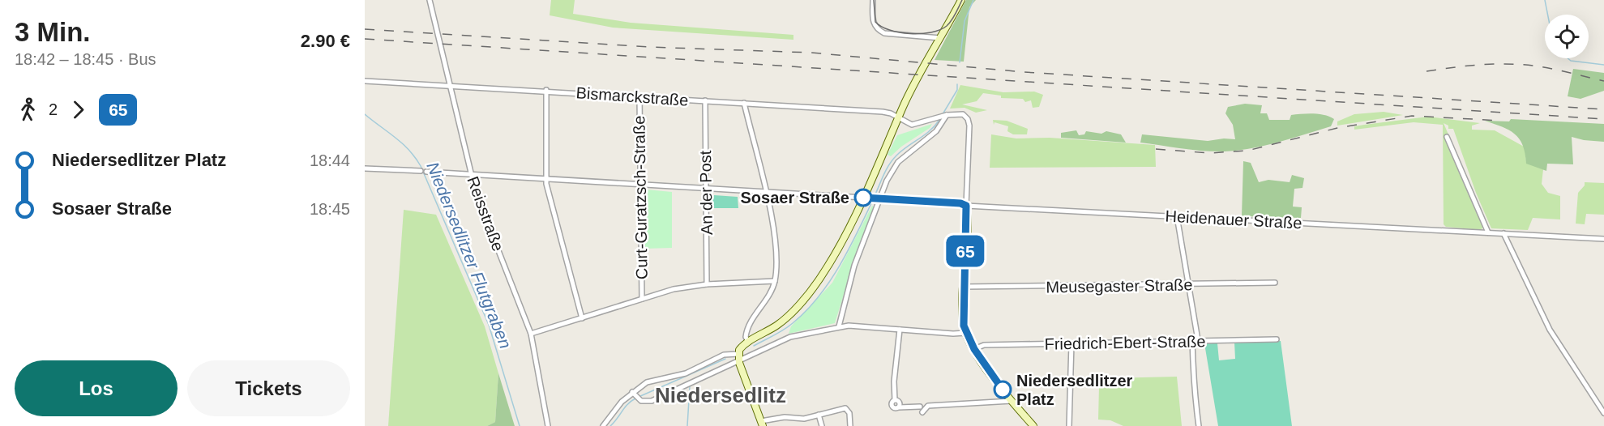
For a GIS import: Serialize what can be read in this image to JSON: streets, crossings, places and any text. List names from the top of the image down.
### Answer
{
  "streets": {
    "street": [
      "Bismarckstraße",
      "An der Post",
      "Curt-Guratzsch-Straße",
      "Reisstraße",
      "Heidenauer Straße",
      "Meusegaster Straße",
      "Friedrich-Ebert-Straße"
    ]
  },
  "crossings": [
    ["Bismarckstraße", "An der Post"],
    ["Bismarckstraße", "Curt-Guratzsch-Straße"],
    ["Bismarckstraße", "Reisstraße"]
  ],
  "districts": ["Niedersedlitz"],
  "water": ["Niedersedlitzer Flutgraben"],
  "places": ["Sosaer Straße", "Niedersedlitzer Platz"],
  "lines": ["bus line 65"],
  "page": {
    "heading": ["3 Min.", "18:42 – 18:45 · Bus", "2.90 €"],
    "on_map": "65",
    "legs": ["2", "65"],
    "list": [
      {
        "name": "Niedersedlitzer Platz",
        "value": "18:44"
      },
      {
        "name": "Sosaer Straße",
        "value": "18:45"
      }
    ],
    "buttons": ["Los", "Tickets"]
  }
}
